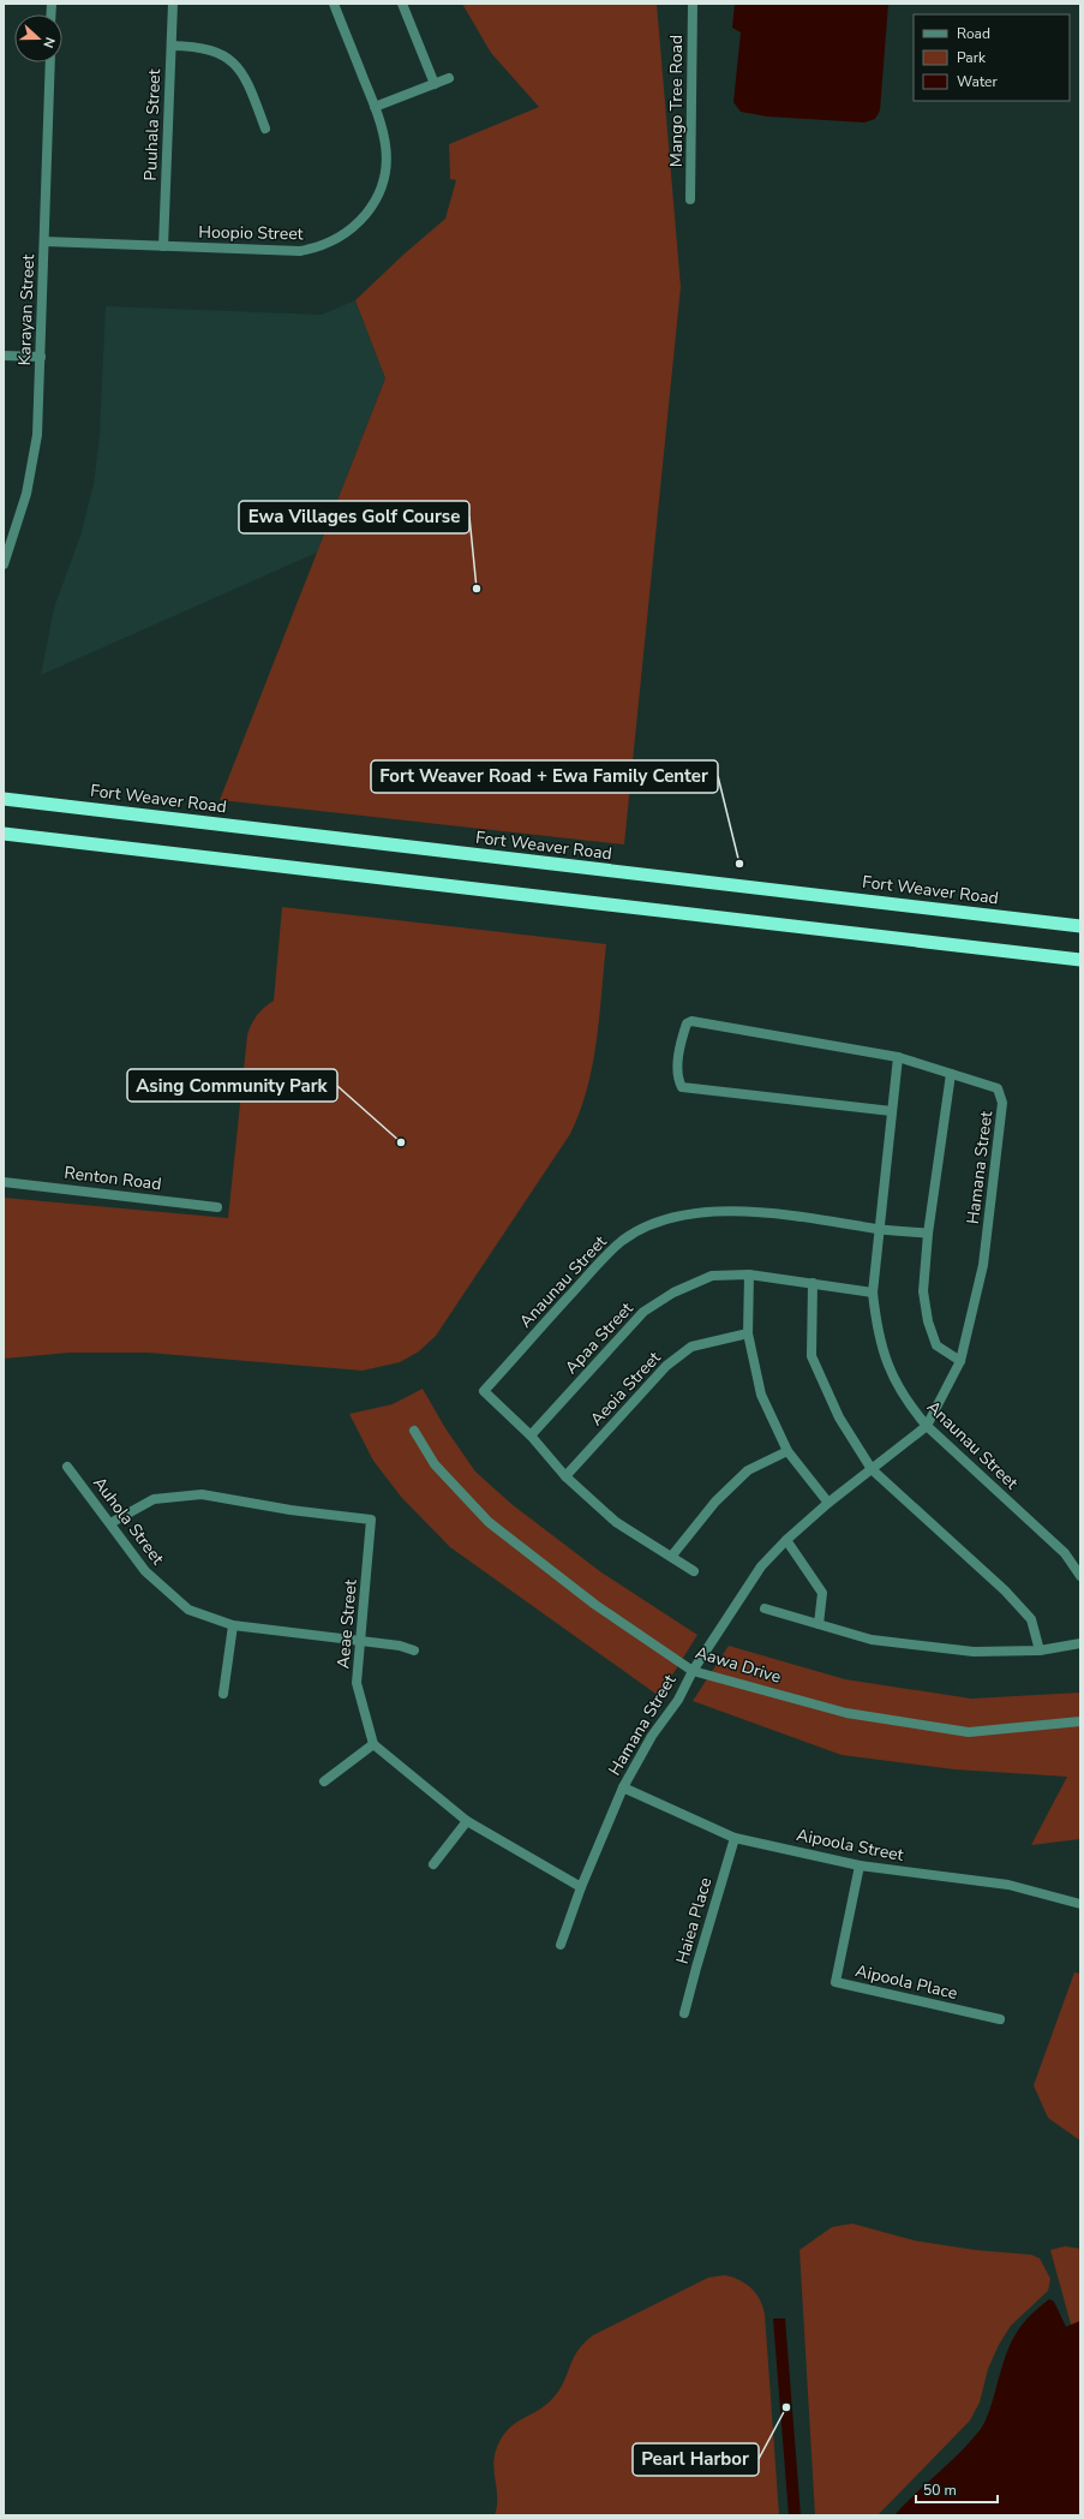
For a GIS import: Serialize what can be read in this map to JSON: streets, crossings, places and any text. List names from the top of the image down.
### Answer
{
  "streets": {
    "highway": ["Fort Weaver Road"],
    "street": [
      "Mango Tree Road",
      "Puuhala Street",
      "Hoopio Street",
      "Karayan Street",
      "Hamana Street",
      "Renton Road",
      "Anaunau Street",
      "Apaa Street",
      "Aeoia Street",
      "Auhola Street",
      "Aeae Street",
      "Aawa Drive",
      "Aipoola Street",
      "Haiea Place",
      "Aipoola Place"
    ]
  },
  "crossings": [
    ["Puuhala Street", "Hoopio Street"],
    ["Hoopio Street", "Karayan Street"],
    ["Hamana Street", "Anaunau Street"],
    ["Hamana Street", "Aawa Drive"],
    ["Hamana Street", "Aipoola Street"],
    ["Anaunau Street", "Apaa Street"],
    ["Auhola Street", "Aeae Street"],
    ["Aipoola Street", "Haiea Place"],
    ["Aipoola Street", "Aipoola Place"]
  ],
  "places": [
    "Ewa Villages Golf Course",
    "Fort Weaver Road + Ewa Family Center",
    "Asing Community Park",
    "Pearl Harbor"
  ],
  "legend": ["Road", "Park", "Water"],
  "scale_bar": "50 m",
  "north": "right"
}
